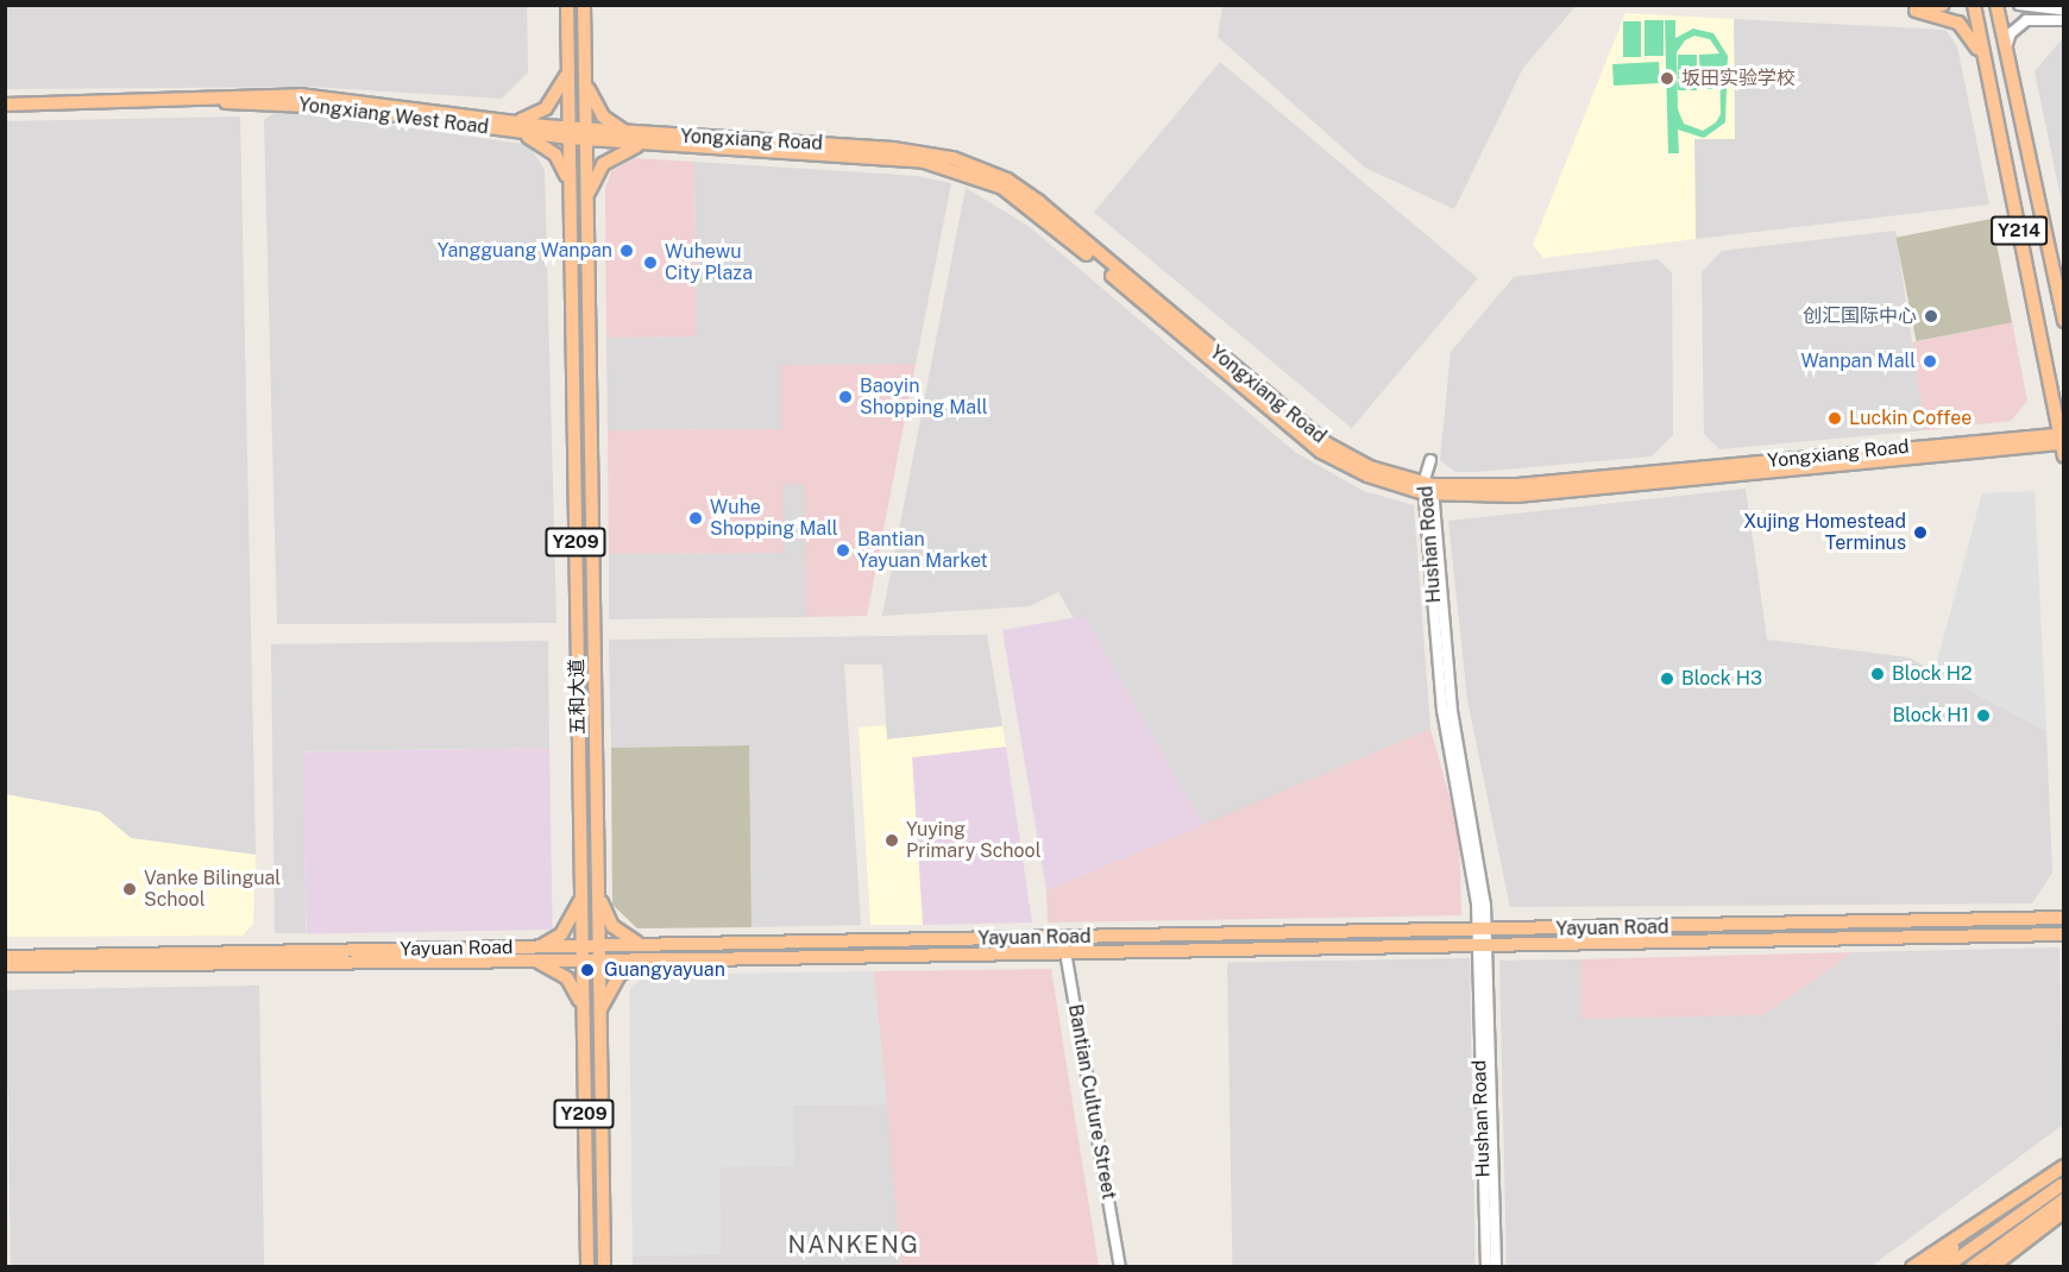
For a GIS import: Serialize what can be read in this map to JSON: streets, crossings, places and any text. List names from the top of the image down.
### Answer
{
  "streets": {
    "main road": [
      "Yongxiang West Road",
      "Yongxiang Road",
      "Y214",
      "Y209",
      "五和大道",
      "Yayuan Road"
    ],
    "street": ["Hushan Road", "Bantian Culture Street"]
  },
  "crossings": [
    ["Yongxiang West Road", "Yongxiang Road"],
    ["Yongxiang West Road", "Y209"],
    ["Yongxiang West Road", "五和大道"],
    ["Yongxiang Road", "Y214"],
    ["Yongxiang Road", "Y209"],
    ["Yongxiang Road", "Hushan Road"],
    ["Yongxiang Road", "五和大道"],
    ["Y209", "五和大道"],
    ["Hushan Road", "Yayuan Road"],
    ["五和大道", "Yayuan Road"],
    ["Yayuan Road", "Bantian Culture Street"]
  ],
  "districts": ["NANKENG"],
  "places": [
    "坂田实验学校",
    "Yangguang Wanpan",
    "Wuhewu City Plaza",
    "创汇国际中心",
    "Wanpan Mall",
    "Baoyin Shopping Mall",
    "Luckin Coffee",
    "Wuhe Shopping Mall",
    "Xujing Homestead Terminus",
    "Bantian Yayuan Market",
    "Block H2",
    "Block H3",
    "Block H1",
    "Yuying Primary School",
    "Vanke Bilingual School",
    "Guangyayuan"
  ]
}
